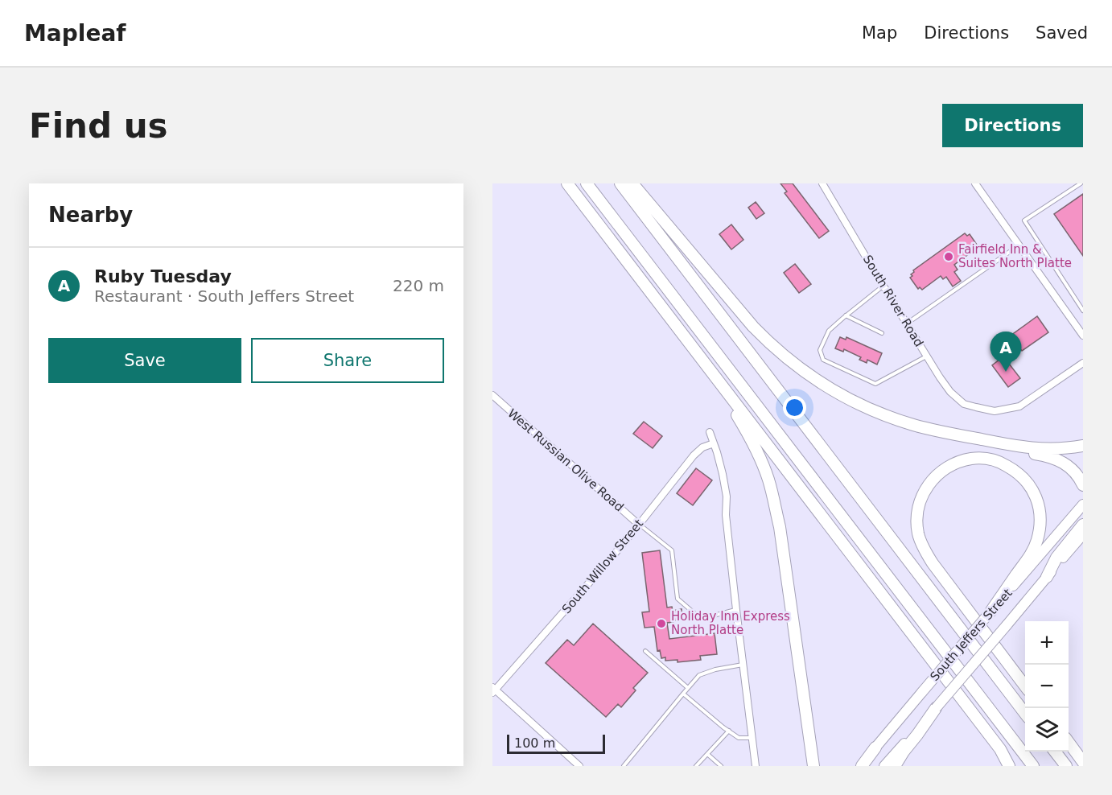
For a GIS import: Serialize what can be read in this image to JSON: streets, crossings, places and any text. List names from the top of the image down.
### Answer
{
  "streets": {
    "highway": ["South Jeffers Street"],
    "street": ["South River Road", "West Russian Olive Road", "South Willow Street"]
  },
  "crossings": [
    ["West Russian Olive Road", "South Willow Street"]
  ],
  "places": ["Fairfield Inn & Suites North Platte", "Holiday Inn Express North Platte"],
  "scale_bar": "100 m",
  "page": {
    "header": "Mapleaf",
    "nav": ["Map", "Directions", "Saved"],
    "buttons": [
      "Directions",
      ["Save", "Share"]
    ],
    "title": "Find us",
    "heading": "Nearby",
    "list": [
      {
        "mark": "A",
        "name": "Ruby Tuesday",
        "note": "Restaurant · South Jeffers Street",
        "value": "220 m"
      }
    ],
    "pins": "A",
    "map_buttons": ["+", "−"],
    "scale": "100 m"
  }
}
